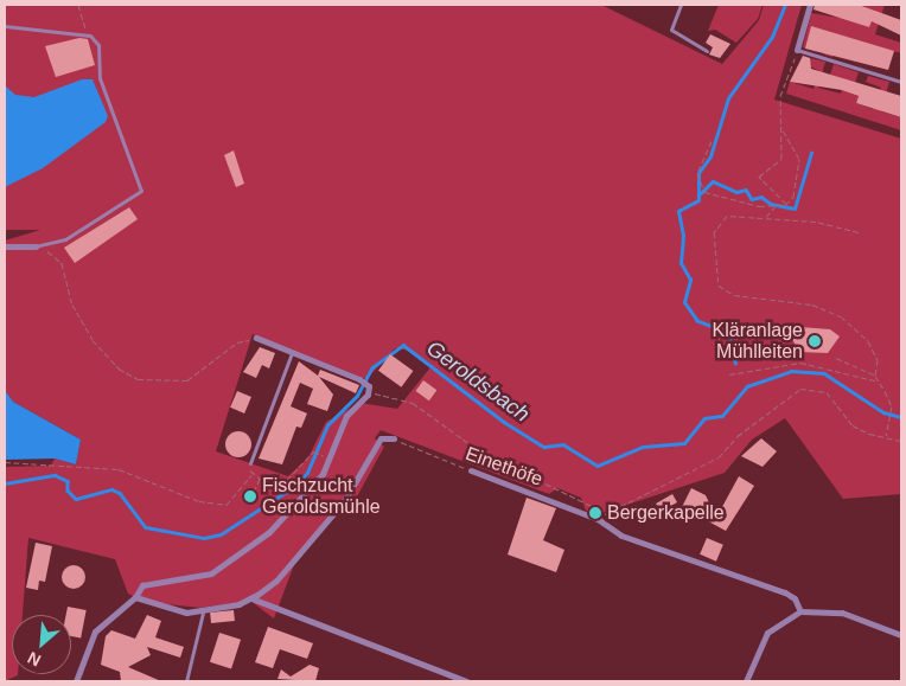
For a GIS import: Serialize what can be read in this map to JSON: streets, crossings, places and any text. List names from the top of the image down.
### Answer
{
  "streets": {
    "street": ["Einethöfe"]
  },
  "water": ["Geroldsbach"],
  "places": ["Kläranlage Mühlleiten", "Fischzucht Geroldsmühle", "Bergerkapelle"],
  "north": "bottom left"
}
